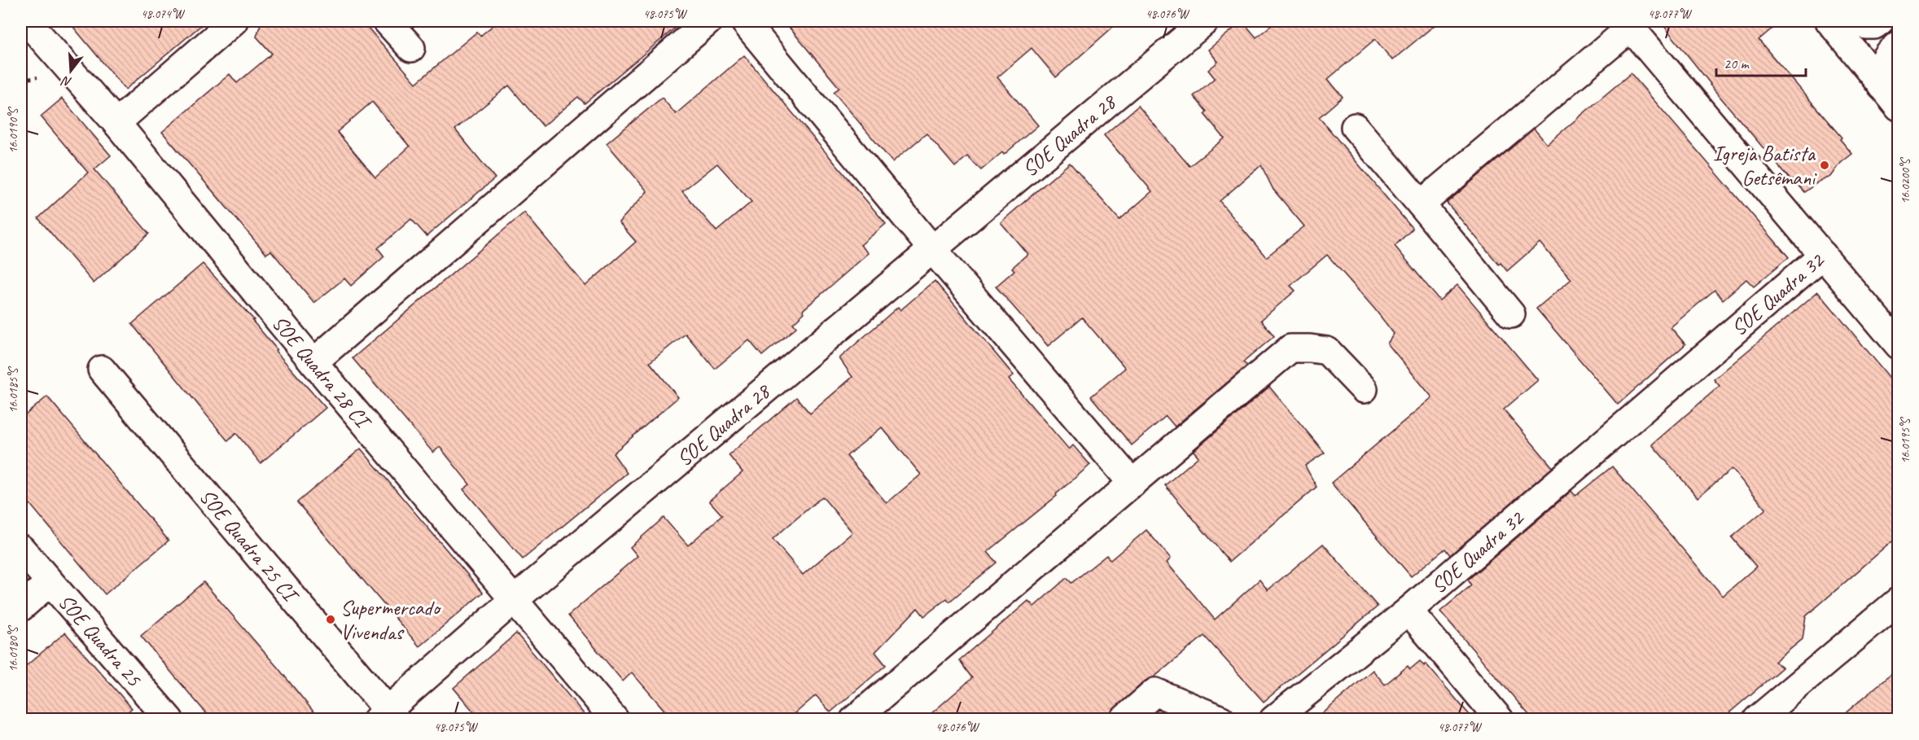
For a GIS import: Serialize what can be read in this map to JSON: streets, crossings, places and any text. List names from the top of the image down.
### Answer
{
  "streets": {
    "street": [
      "SOE Quadra 28",
      "SOE Quadra 32",
      "SOE Quadra 28 CI",
      "SOE Quadra 25 CI",
      "SOE Quadra 25"
    ]
  },
  "crossings": [
    ["SOE Quadra 28", "SOE Quadra 28 CI"],
    ["SOE Quadra 28", "SOE Quadra 25 CI"]
  ],
  "places": ["Igreja Batista Getsêmani", "Supermercado Vivendas"],
  "scale_bar": "20 m",
  "north": "bottom",
  "coordinates": [
    "48.074°W",
    "48.075°W",
    "48.076°W",
    "48.077°W",
    "16.0190°S",
    "16.0200°S",
    "16.0185°S",
    "16.0195°S",
    "16.0180°S"
  ]
}
